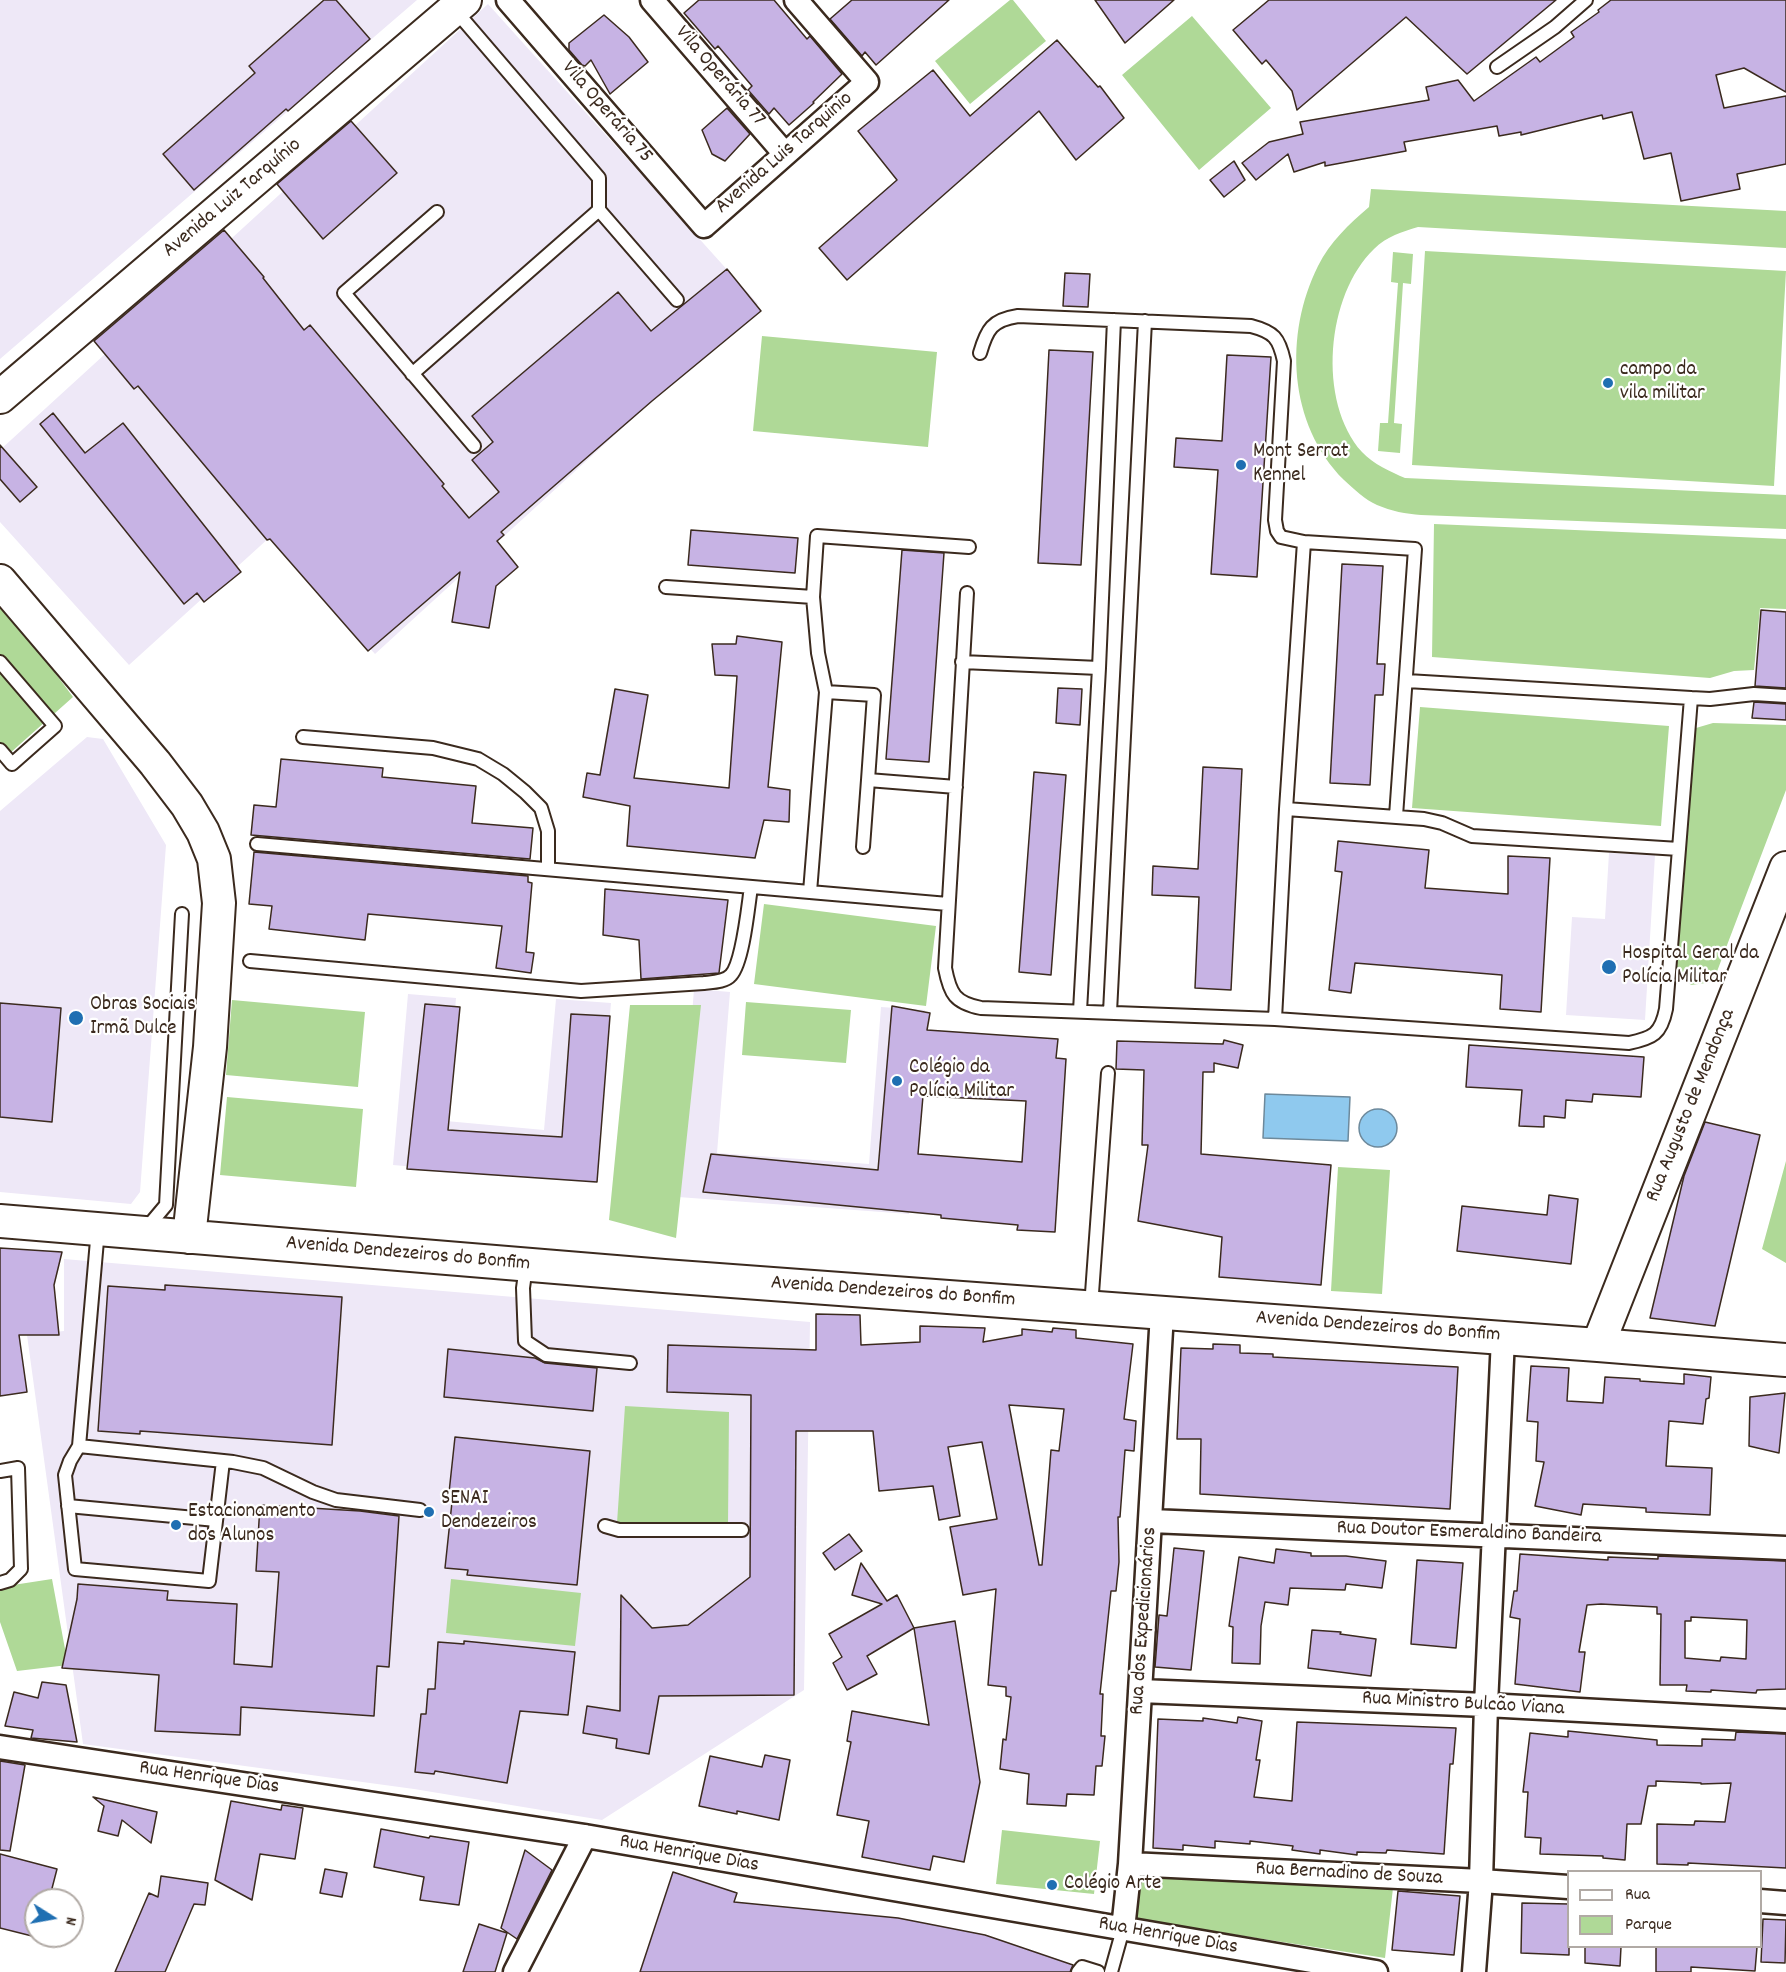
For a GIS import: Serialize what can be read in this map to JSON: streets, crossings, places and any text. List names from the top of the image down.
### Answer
{
  "streets": {
    "main road": ["Avenida Luiz Tarquínio", "Rua Augusto de Mendonça", "Avenida Dendezeiros do Bonfim"],
    "street": [
      "Vila Operária 77",
      "Vila Operária 75",
      "Avenida Luis Tarquinio",
      "Rua Doutor Esmeraldino Bandeira",
      "Rua dos Expedicionários",
      "Rua Ministro Bulcão Viana",
      "Rua Henrique Dias",
      "Rua Bernadino de Souza"
    ]
  },
  "crossings": [
    ["Vila Operária 77", "Avenida Luis Tarquinio"],
    ["Vila Operária 75", "Avenida Luis Tarquinio"],
    ["Rua Augusto de Mendonça", "Avenida Dendezeiros do Bonfim"],
    ["Avenida Dendezeiros do Bonfim", "Rua dos Expedicionários"],
    ["Rua Doutor Esmeraldino Bandeira", "Rua dos Expedicionários"],
    ["Rua dos Expedicionários", "Rua Ministro Bulcão Viana"],
    ["Rua dos Expedicionários", "Rua Henrique Dias"],
    ["Rua dos Expedicionários", "Rua Bernadino de Souza"]
  ],
  "places": [
    "campo da vila militar",
    "Mont Serrat Kennel",
    "Hospital Geral da Polícia Militar",
    "Obras Sociais Irmã Dulce",
    "Colégio da Polícia Militar",
    "SENAI Dendezeiros",
    "Estacionamento dos Alunos",
    "Colégio Arte"
  ],
  "legend": ["Rua", "Parque"],
  "north": "right"
}
